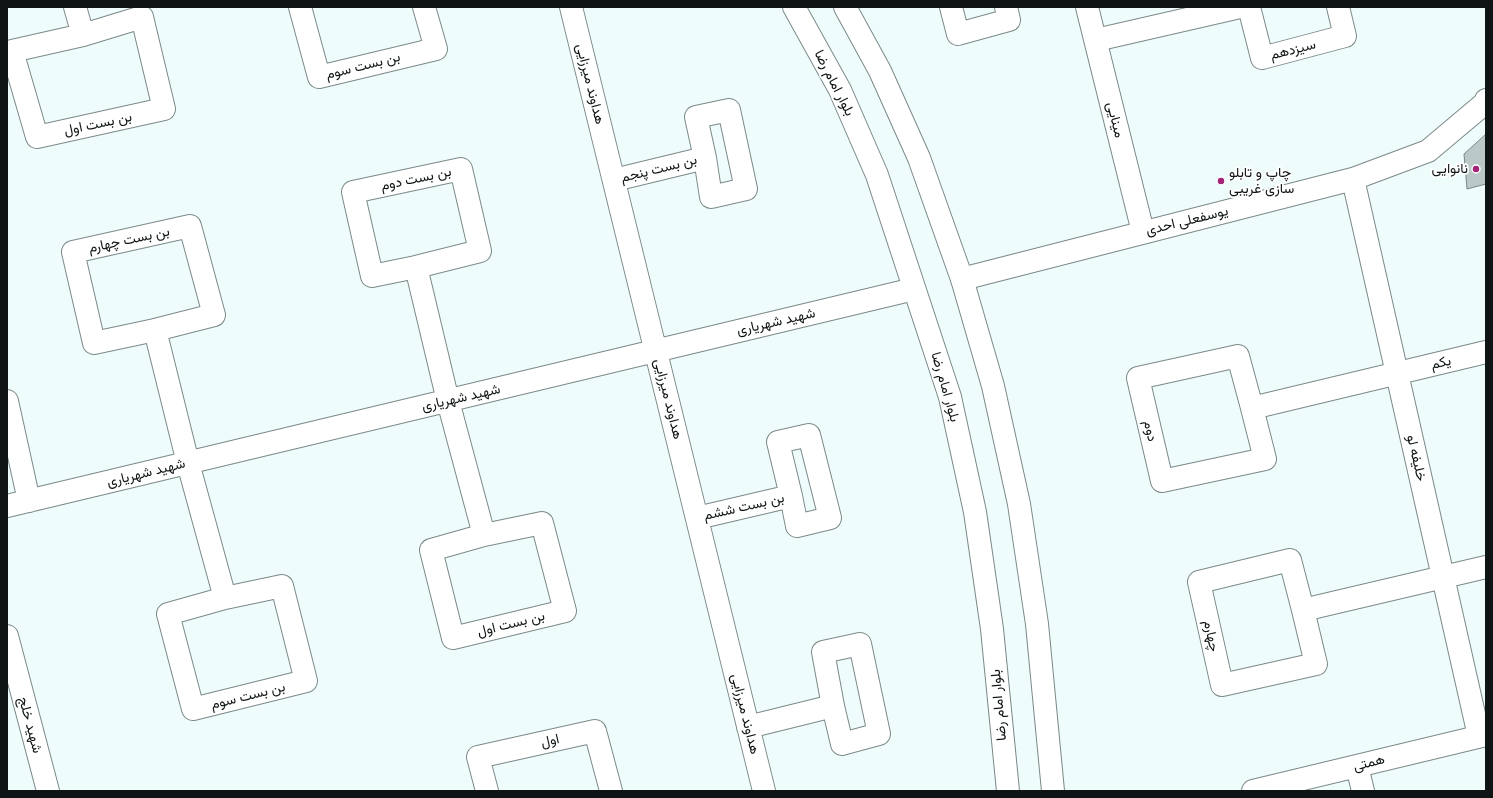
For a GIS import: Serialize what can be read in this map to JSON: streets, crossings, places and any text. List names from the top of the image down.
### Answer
{
  "streets": {
    "street": [
      "سیزدهم",
      "بن بست سوم",
      "بلوار امام رضا",
      "هداوند میرزایی",
      "مینایی",
      "بن بست اول",
      "بن بست پنجم",
      "بن بست دوم",
      "یوسفعلی احدی",
      "بن بست چهارم",
      "شهید شهریاری",
      "یکم",
      "دوم",
      "خلیفه لو",
      "بن بست ششم",
      "چهارم",
      "شهید خلج",
      "اول",
      "همتی"
    ]
  },
  "crossings": [
    ["بلوار امام رضا", "شهید شهریاری"],
    ["هداوند میرزایی", "بن بست پنجم"],
    ["هداوند میرزایی", "شهید شهریاری"],
    ["هداوند میرزایی", "بن بست ششم"],
    ["مینایی", "یوسفعلی احدی"],
    ["یوسفعلی احدی", "خلیفه لو"],
    ["یکم", "خلیفه لو"],
    ["خلیفه لو", "همتی"]
  ],
  "places": ["نانوایی", "چاپ و تابلو سازی غریبی"]
}
